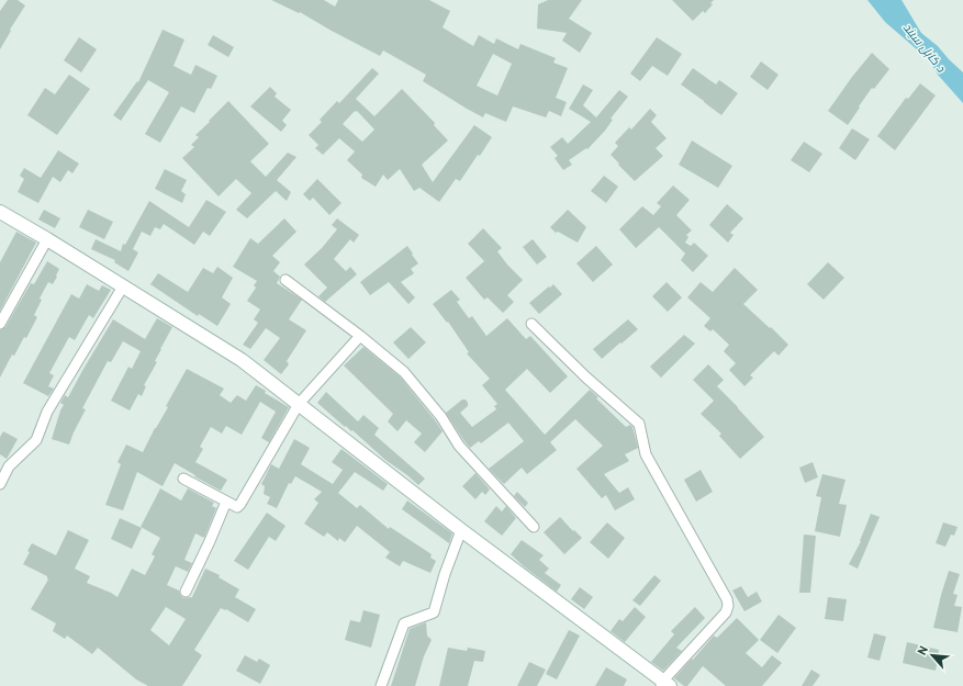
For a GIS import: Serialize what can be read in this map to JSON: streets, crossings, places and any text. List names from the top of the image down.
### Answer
{
  "water": ["د کابل سيند"],
  "north": "top left"
}
